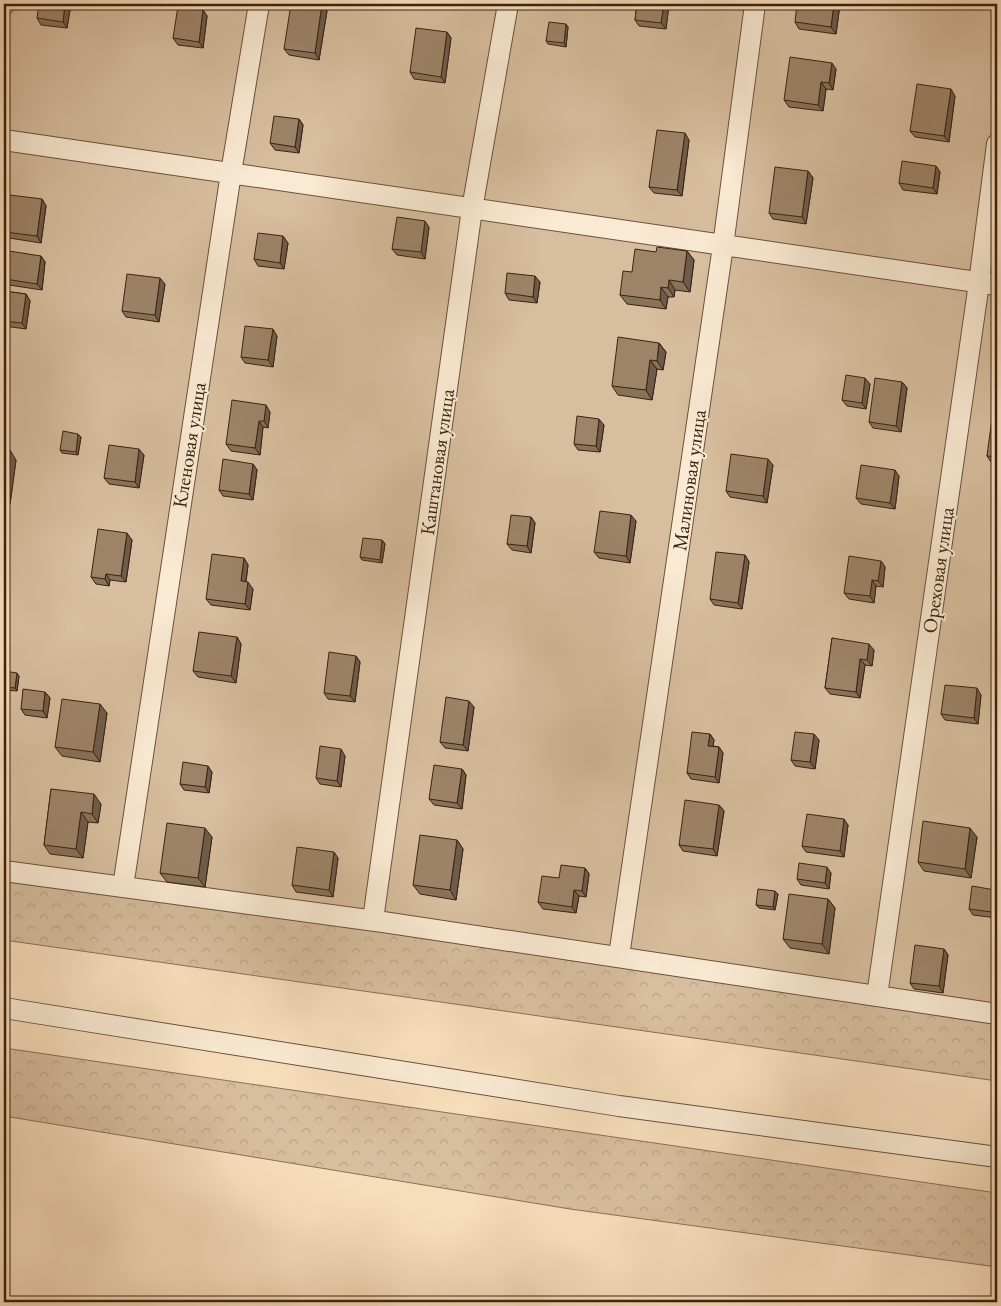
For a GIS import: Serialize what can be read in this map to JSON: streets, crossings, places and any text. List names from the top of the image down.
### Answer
{
  "streets": {
    "street": [
      "Кленовая улица",
      "Каштановая улица",
      "Малиновая улица",
      "Ореховая улица"
    ]
  }
}
